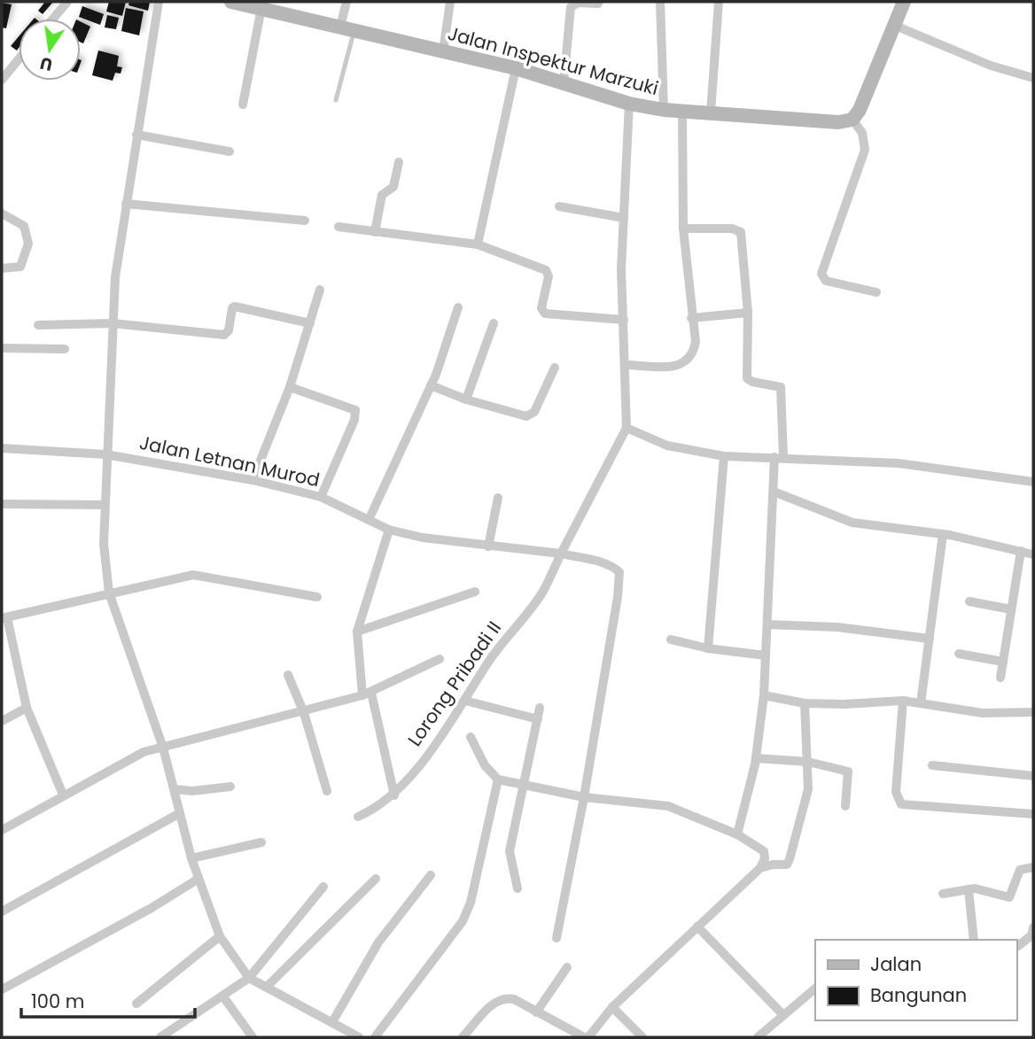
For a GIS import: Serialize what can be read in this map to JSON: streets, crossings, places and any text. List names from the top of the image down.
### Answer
{
  "streets": {
    "street": ["Jalan Inspektur Marzuki", "Jalan Letnan Murod", "Lorong Pribadi II"]
  },
  "crossings": [
    ["Jalan Letnan Murod", "Lorong Pribadi II"]
  ],
  "legend": ["Jalan", "Bangunan"],
  "scale_bar": "100 m",
  "north": "bottom"
}
